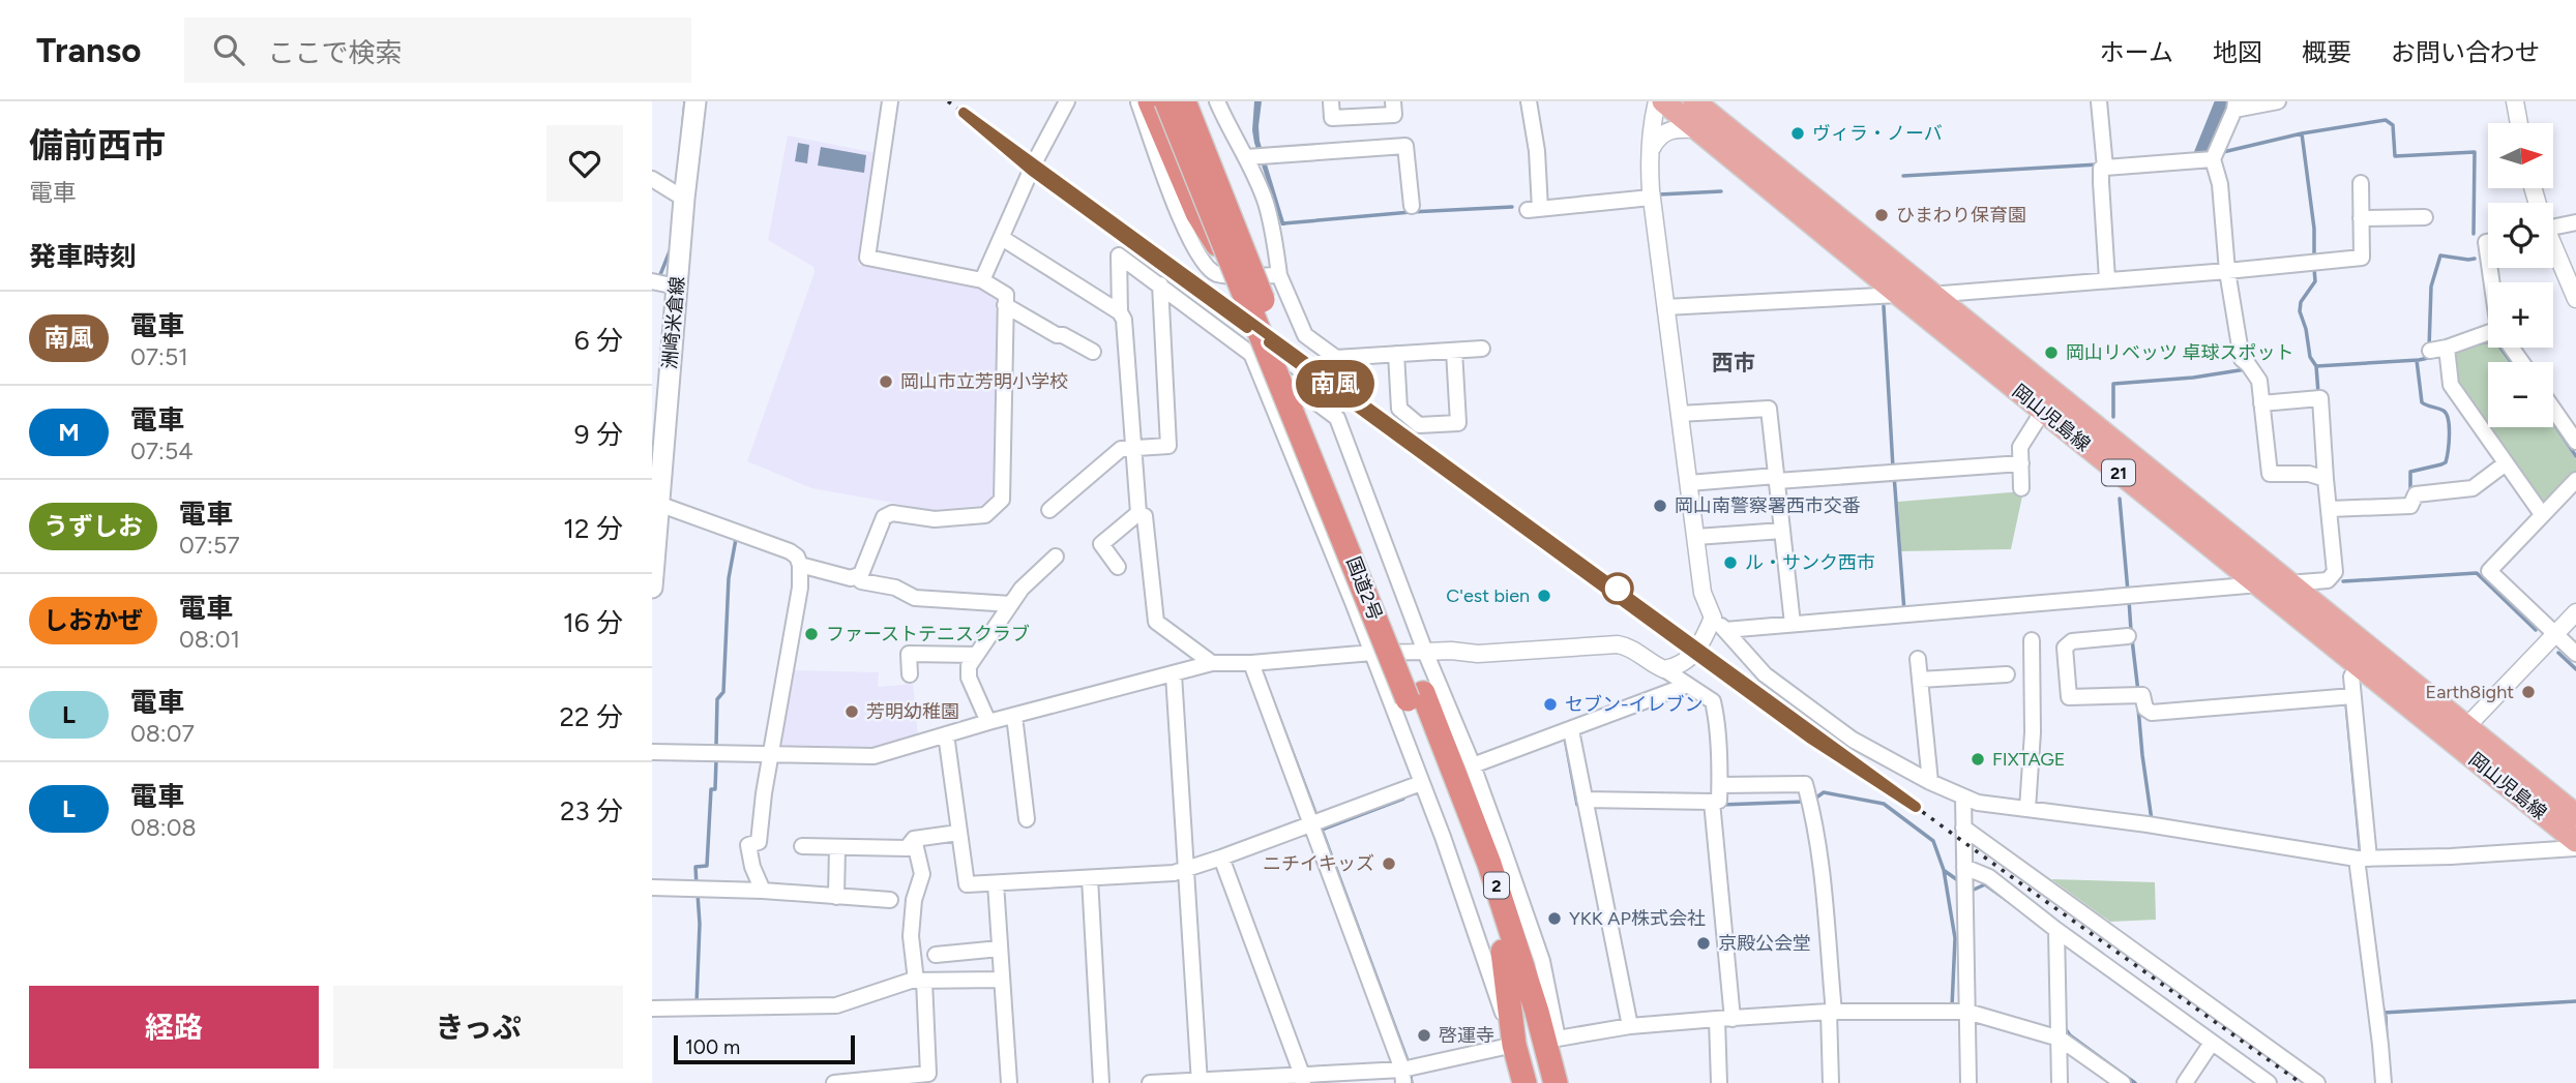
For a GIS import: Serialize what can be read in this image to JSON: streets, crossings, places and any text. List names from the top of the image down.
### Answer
{
  "streets": {
    "highway": ["国道2号", "2"],
    "main road": ["洲崎米倉線", "岡山児島線", "21"]
  },
  "districts": ["西市"],
  "places": [
    "ヴィラ・ノーバ",
    "ひまわり保育園",
    "岡山リベッツ 卓球スポット",
    "岡山市立芳明小学校",
    "岡山南警察署西市交番",
    "ル・サンク西市",
    "C'est bien",
    "ファーストテニスクラブ",
    "Earth8ight",
    "セブン-イレブン",
    "芳明幼稚園",
    "FIXTAGE",
    "ニチイキッズ",
    "YKK AP株式会社",
    "京殿公会堂",
    "啓運寺"
  ],
  "scale_bar": "100 m",
  "north": "right",
  "page": {
    "header": "Transo",
    "search": "ここで検索",
    "nav": [
      "ホーム",
      "地図",
      "概要",
      "お問い合わせ"
    ],
    "heading": [
      ["備前西市", "電車"],
      "発車時刻"
    ],
    "on_map": "南風",
    "map_buttons": ["+", "−"],
    "list": [
      {
        "mark": "南風",
        "name": "電車",
        "note": "07:51",
        "value": "6 分"
      },
      {
        "mark": "M",
        "name": "電車",
        "note": "07:54",
        "value": "9 分"
      },
      {
        "mark": "うずしお",
        "name": "電車",
        "note": "07:57",
        "value": "12 分"
      },
      {
        "mark": "しおかぜ",
        "name": "電車",
        "note": "08:01",
        "value": "16 分"
      },
      {
        "mark": "L",
        "name": "電車",
        "note": "08:07",
        "value": "22 分"
      },
      {
        "mark": "L",
        "name": "電車",
        "note": "08:08",
        "value": "23 分"
      }
    ],
    "buttons": ["経路", "きっぷ"],
    "scale": "100 m"
  }
}
